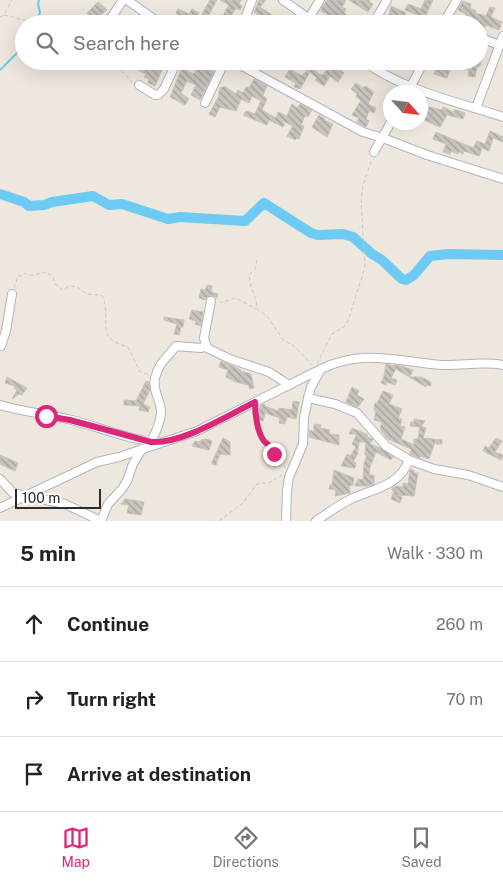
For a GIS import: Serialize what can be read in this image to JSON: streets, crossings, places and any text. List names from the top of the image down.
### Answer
{
  "scale_bar": "100 m",
  "north": "bottom right",
  "page": {
    "search": "Search here",
    "scale": "100 m",
    "heading": ["5 min", "Walk · 330 m"],
    "list": [
      ["Continue", "260 m"],
      ["Turn right", "70 m"],
      "Arrive at destination"
    ],
    "nav": ["Map", "Directions", "Saved"]
  }
}
